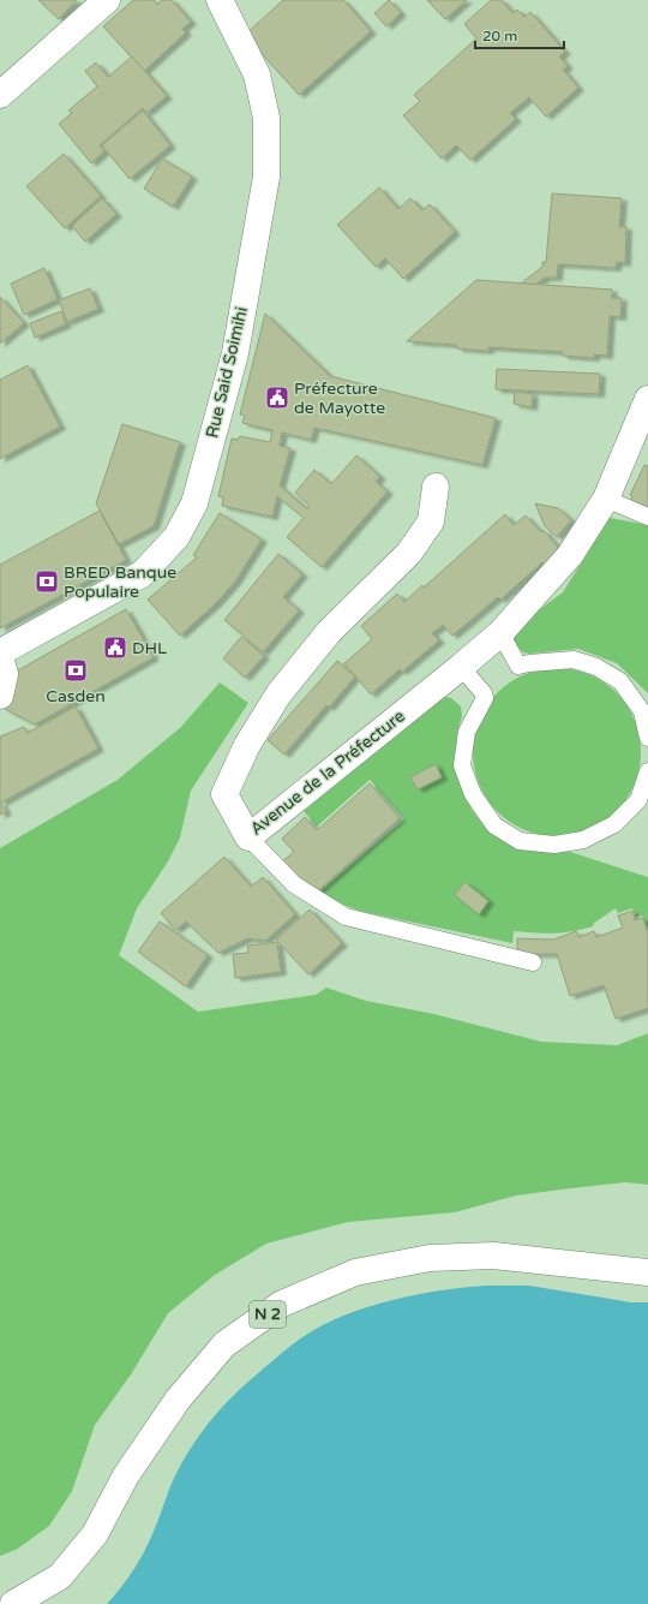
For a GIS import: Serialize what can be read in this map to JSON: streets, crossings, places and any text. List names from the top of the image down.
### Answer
{
  "streets": {
    "street": ["Rue Said Soimihi", "Avenue de la Préfecture", "N 2"]
  },
  "places": {
    "public building": ["Préfecture de Mayotte", "DHL"],
    "bank": ["BRED Banque Populaire", "Casden"]
  },
  "scale_bar": "20 m"
}
